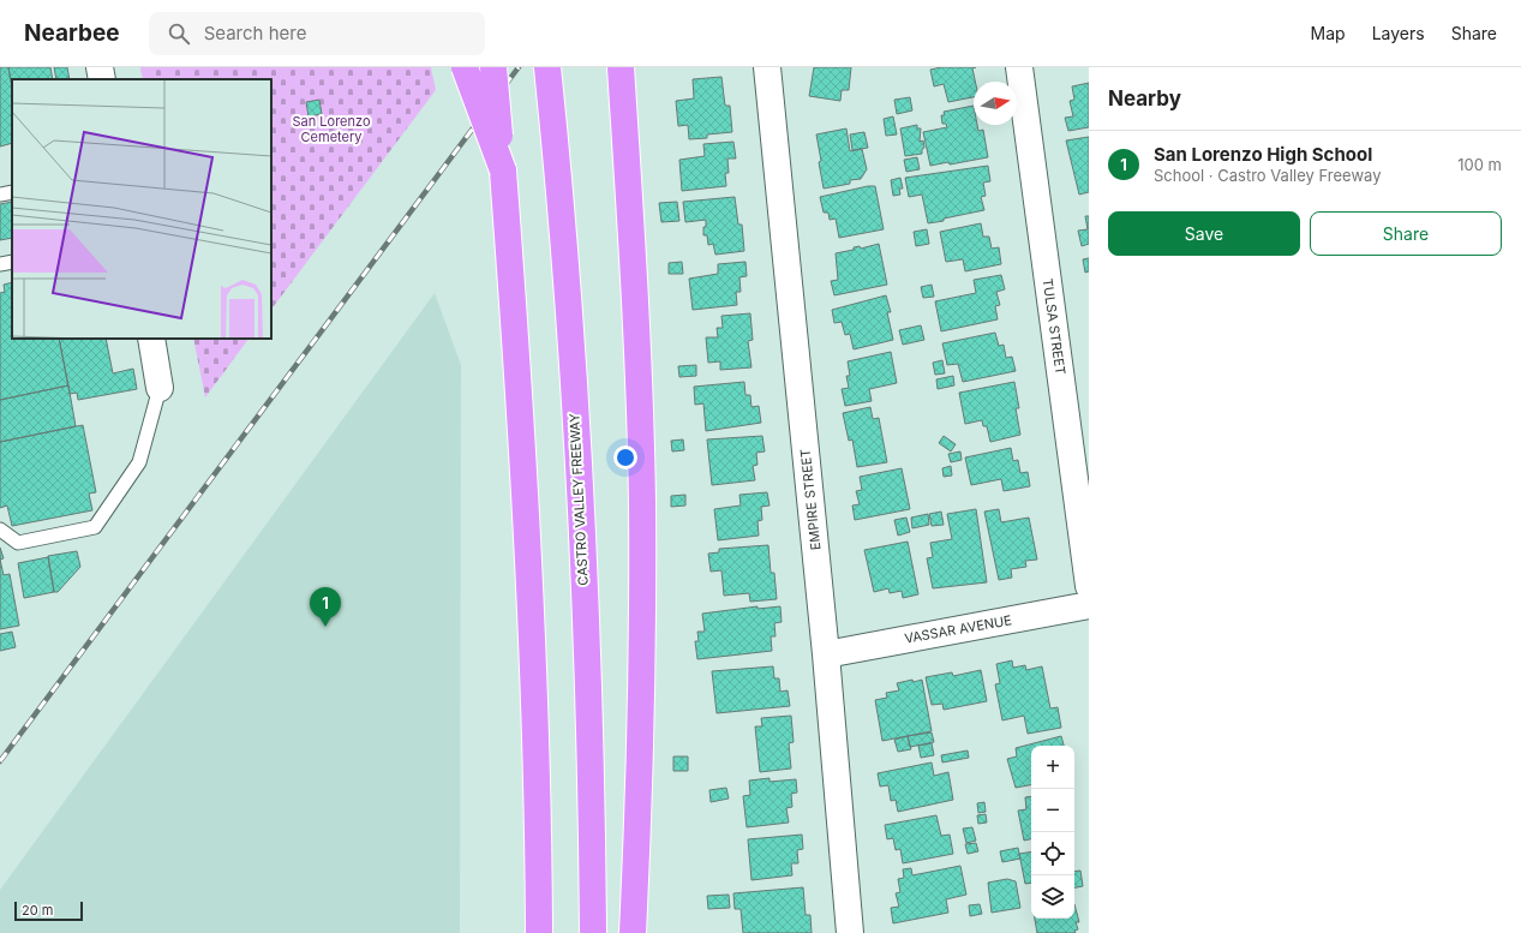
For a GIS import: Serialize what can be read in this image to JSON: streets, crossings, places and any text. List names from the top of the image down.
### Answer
{
  "streets": {
    "highway": ["CASTRO VALLEY FREEWAY"],
    "street": ["TULSA STREET", "EMPIRE STREET", "VASSAR AVENUE"]
  },
  "crossings": [
    ["EMPIRE STREET", "VASSAR AVENUE"]
  ],
  "parks": ["San Lorenzo Cemetery"],
  "scale_bar": "20 m",
  "north": "right",
  "page": {
    "header": "Nearbee",
    "search": "Search here",
    "nav": ["Map", "Layers", "Share"],
    "heading": "Nearby",
    "list": [
      {
        "mark": "1",
        "name": "San Lorenzo High School",
        "note": "School · Castro Valley Freeway",
        "value": "100 m"
      }
    ],
    "buttons": ["Save", "Share"],
    "pins": "1",
    "map_buttons": ["+", "−"],
    "scale": "20 m"
  }
}
